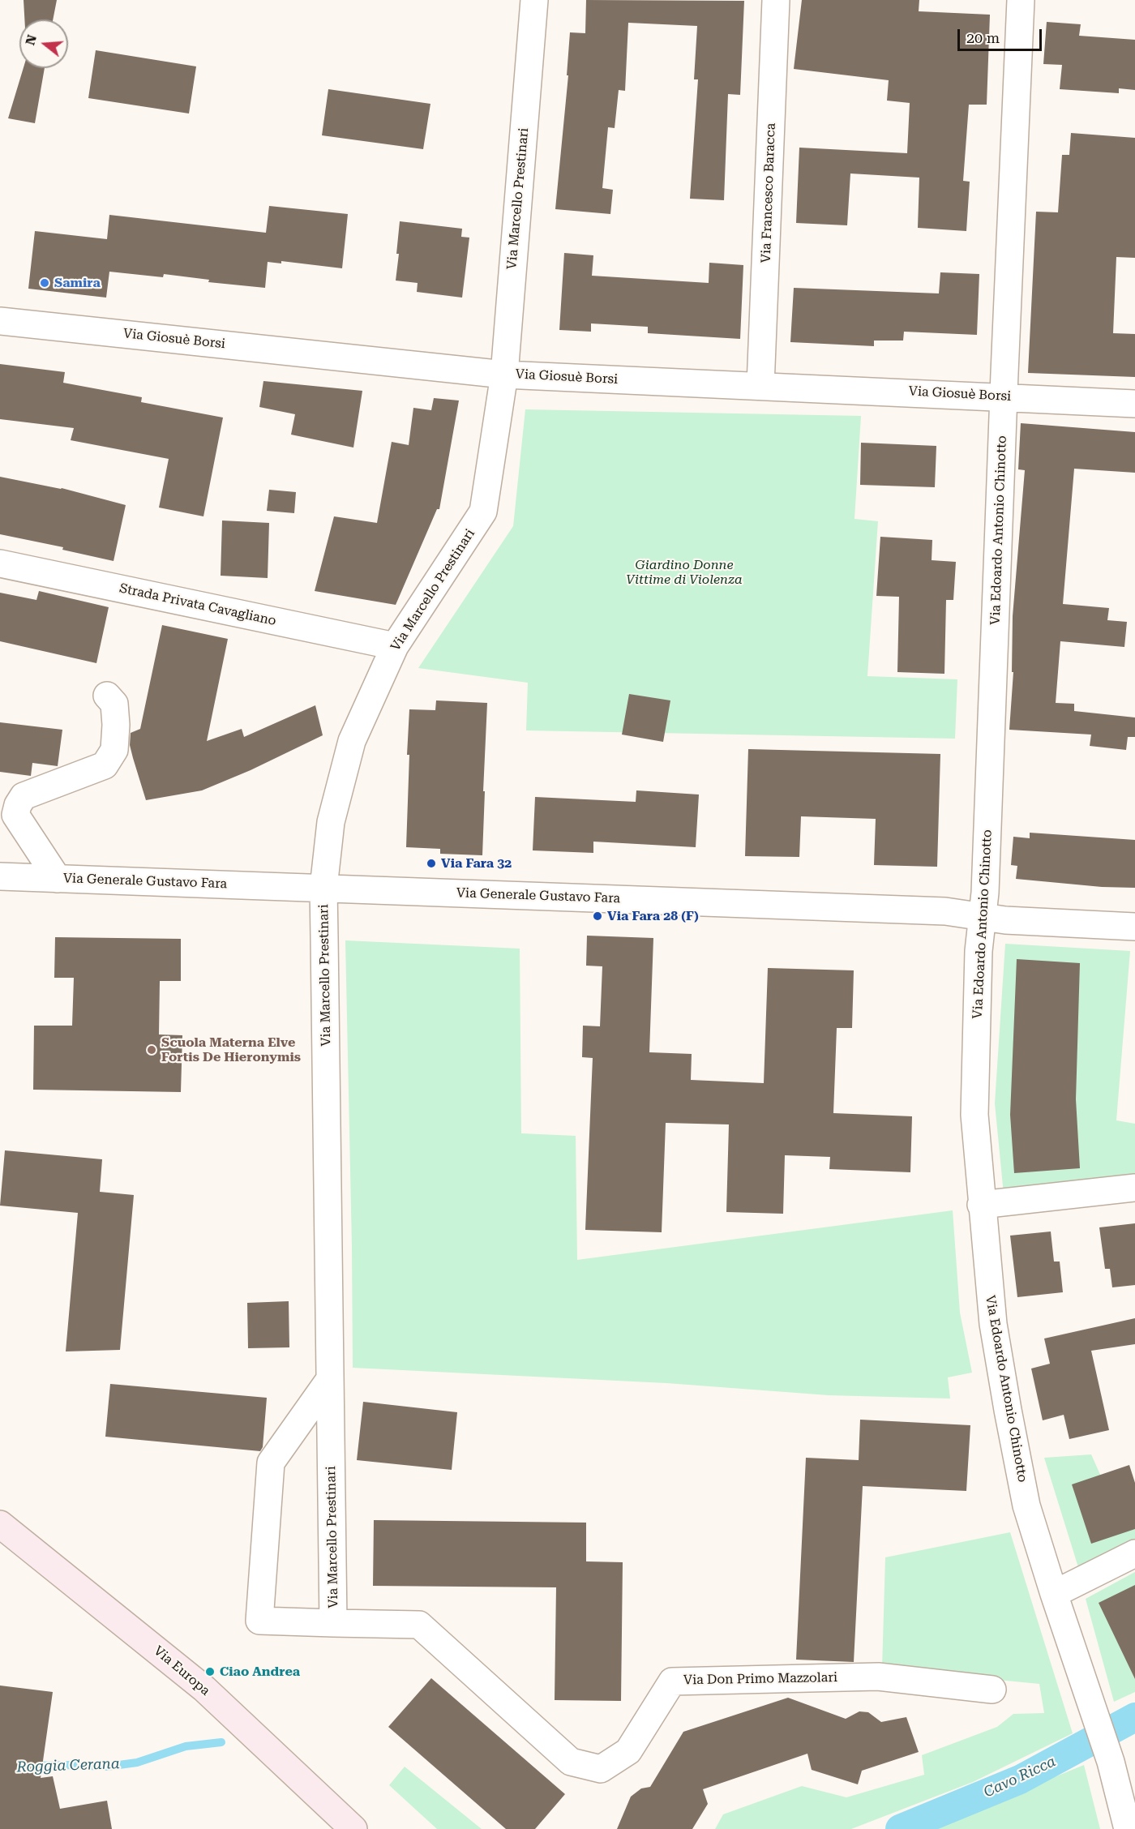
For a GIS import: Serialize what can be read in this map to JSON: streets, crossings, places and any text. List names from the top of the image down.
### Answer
{
  "streets": {
    "main road": ["Via Europa"],
    "street": [
      "Via Francesco Baracca",
      "Via Marcello Prestinari",
      "Via Giosuè Borsi",
      "Via Edoardo Antonio Chinotto",
      "Strada Privata Cavagliano",
      "Via Generale Gustavo Fara",
      "Via Don Primo Mazzolari"
    ]
  },
  "crossings": [
    ["Via Francesco Baracca", "Via Giosuè Borsi"],
    ["Via Marcello Prestinari", "Via Giosuè Borsi"],
    ["Via Marcello Prestinari", "Strada Privata Cavagliano"],
    ["Via Marcello Prestinari", "Via Generale Gustavo Fara"],
    ["Via Marcello Prestinari", "Via Don Primo Mazzolari"],
    ["Via Giosuè Borsi", "Via Edoardo Antonio Chinotto"],
    ["Via Edoardo Antonio Chinotto", "Via Generale Gustavo Fara"]
  ],
  "water": ["Roggia Cerana", "Cavo Ricca"],
  "parks": ["Giardino Donne Vittime di Violenza"],
  "places": [
    "Samira",
    "Via Fara 32",
    "Via Fara 28 (F)",
    "Scuola Materna Elve Fortis De Hieronymis",
    "Ciao Andrea"
  ],
  "scale_bar": "20 m",
  "north": "left"
}
